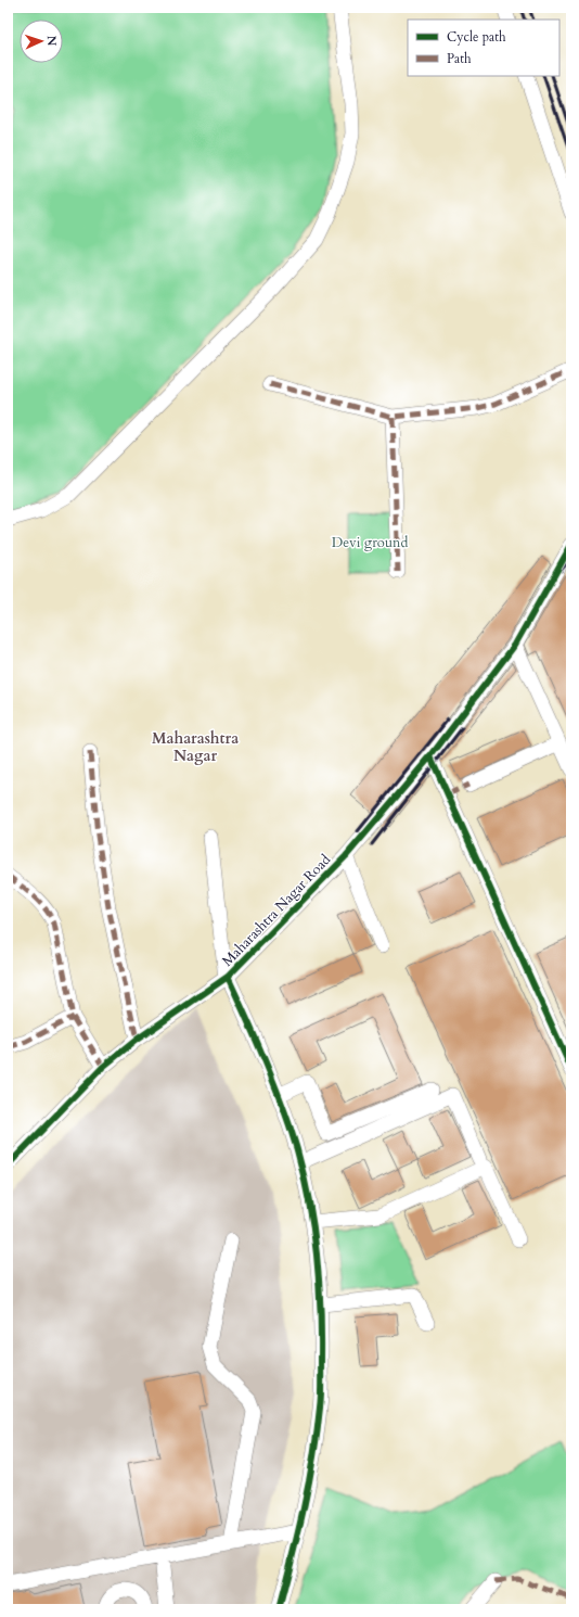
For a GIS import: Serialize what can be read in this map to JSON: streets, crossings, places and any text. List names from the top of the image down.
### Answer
{
  "streets": {
    "street": ["Maharashtra Nagar Road"]
  },
  "districts": ["Maharashtra Nagar"],
  "parks": ["Devi ground"],
  "legend": ["Cycle path", "Path"],
  "north": "right"
}
